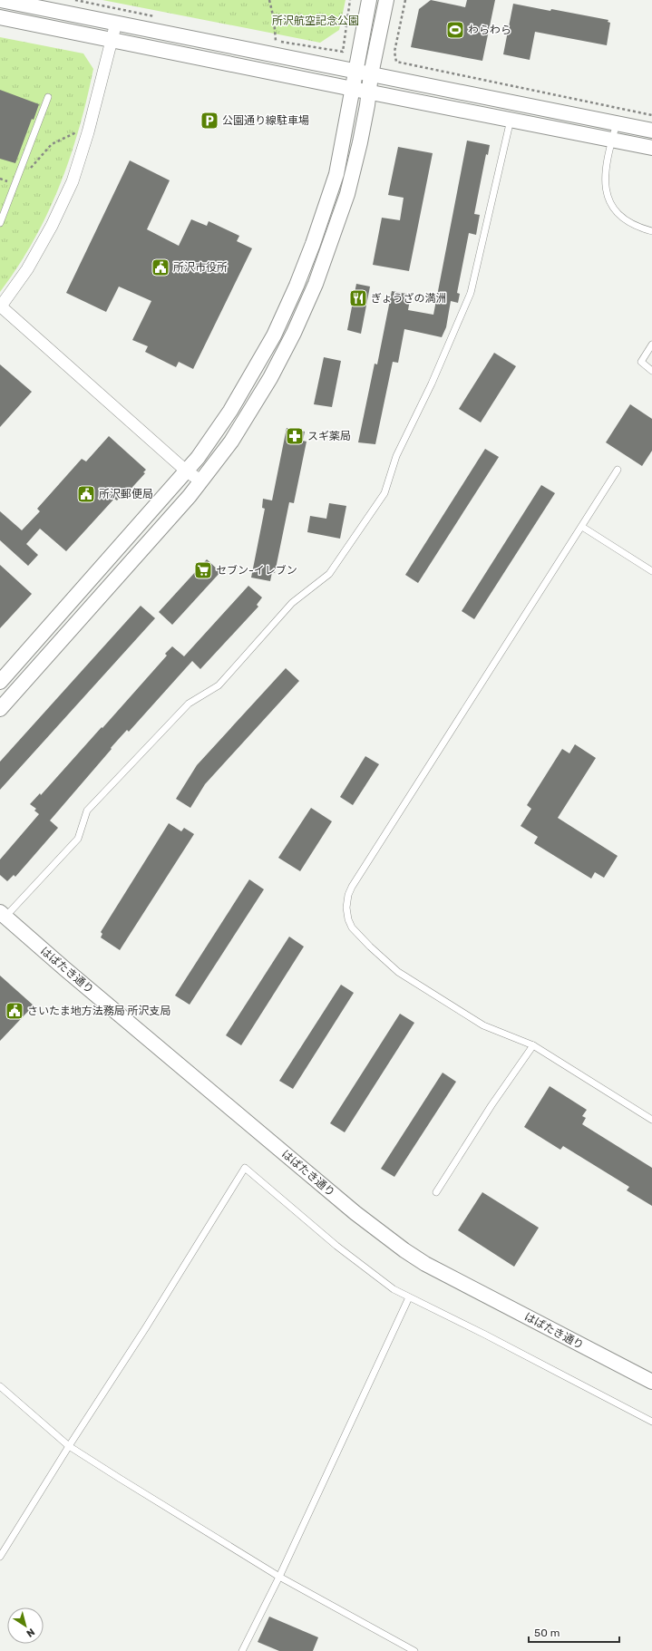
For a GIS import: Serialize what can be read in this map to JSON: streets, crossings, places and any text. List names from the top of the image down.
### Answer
{
  "streets": {
    "street": ["はばたき通り"]
  },
  "parks": ["所沢航空記念公園"],
  "places": {
    "sports": ["わらわら"],
    "parking": ["公園通り線駐車場"],
    "public building": ["所沢市役所", "所沢郵便局", "さいたま地方法務局 所沢支局"],
    "restaurant": ["ぎょうざの満洲"],
    "pharmacy": ["スギ薬局"],
    "supermarket": ["セブン-イレブン"]
  },
  "scale_bar": "50 m",
  "north": "bottom right"
}
